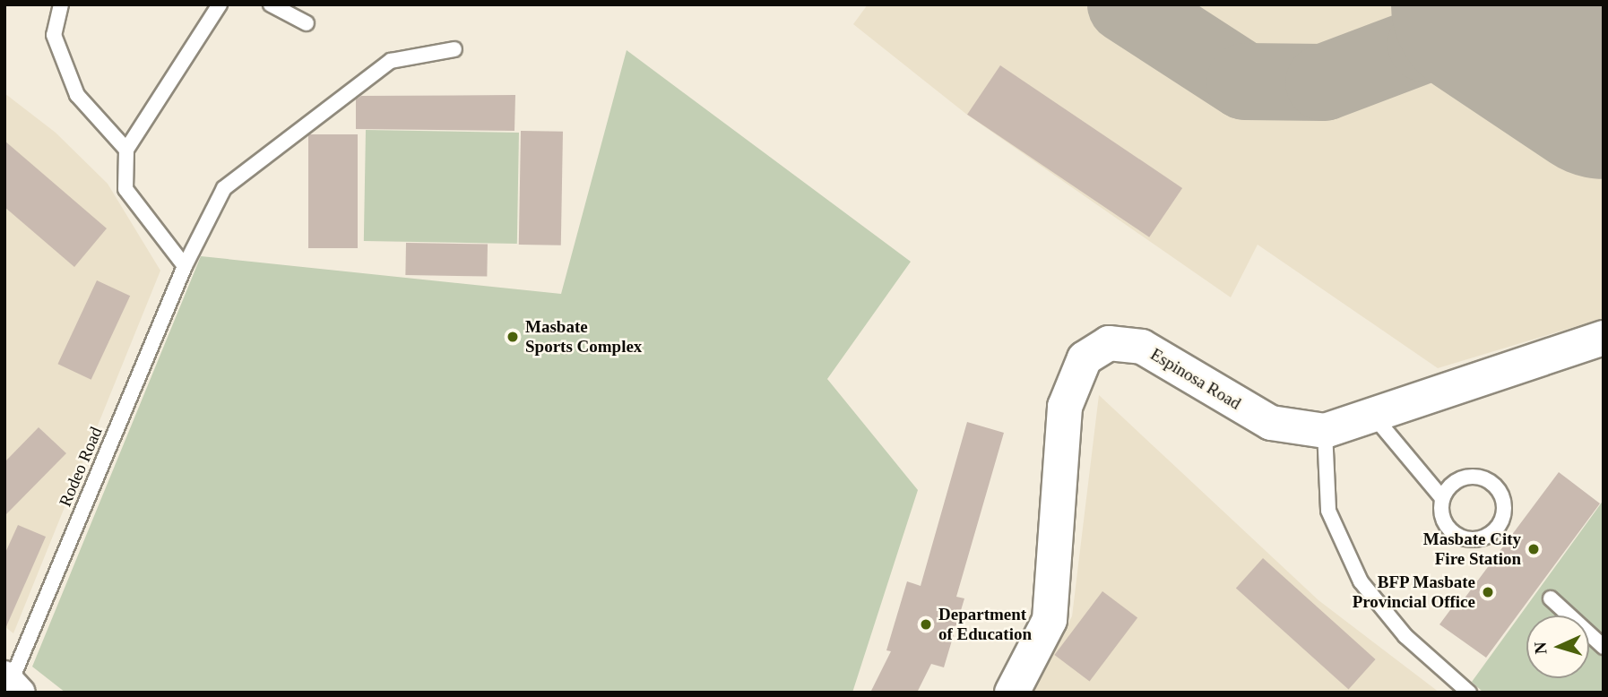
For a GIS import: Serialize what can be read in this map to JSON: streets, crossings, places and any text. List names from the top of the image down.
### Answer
{
  "streets": {
    "street": ["Espinosa Road"],
    "lane": ["Rodeo Road"]
  },
  "places": [
    "Masbate Sports Complex",
    "Masbate City Fire Station",
    "BFP Masbate Provincial Office",
    "Department of Education"
  ],
  "north": "left"
}
